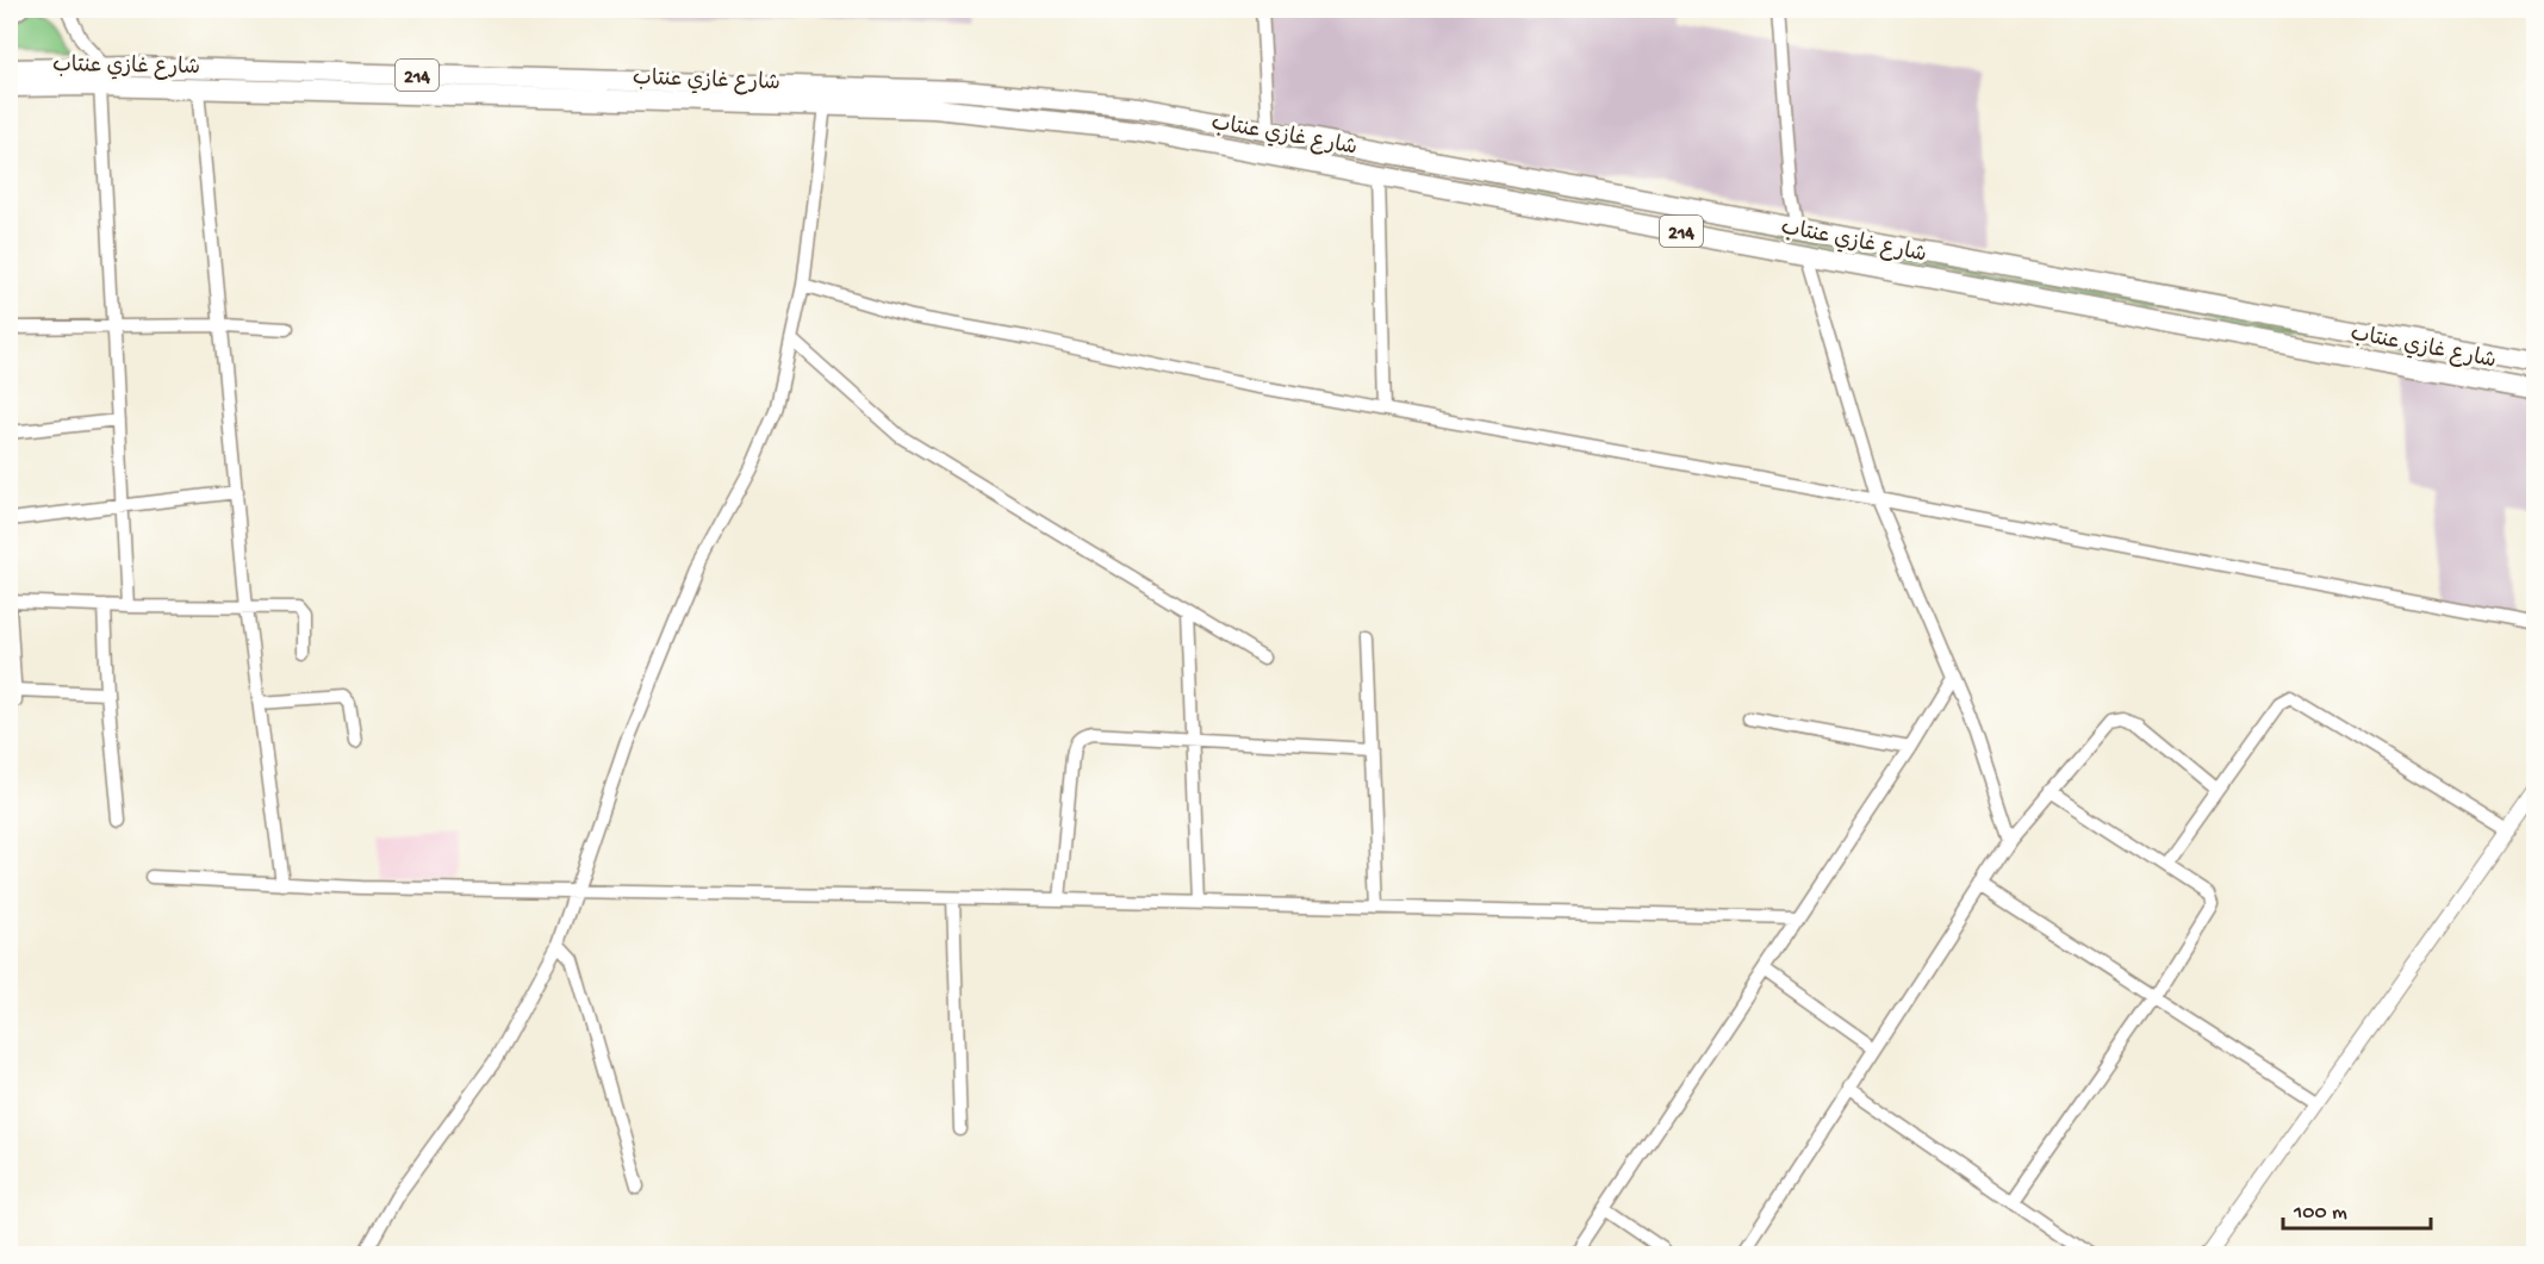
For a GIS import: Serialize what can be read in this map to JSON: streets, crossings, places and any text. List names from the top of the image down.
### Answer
{
  "streets": {
    "highway": ["شارع غازي عنتاب", "214"]
  },
  "crossings": [
    ["شارع غازي عنتاب", "214"]
  ],
  "scale_bar": "100 m"
}
